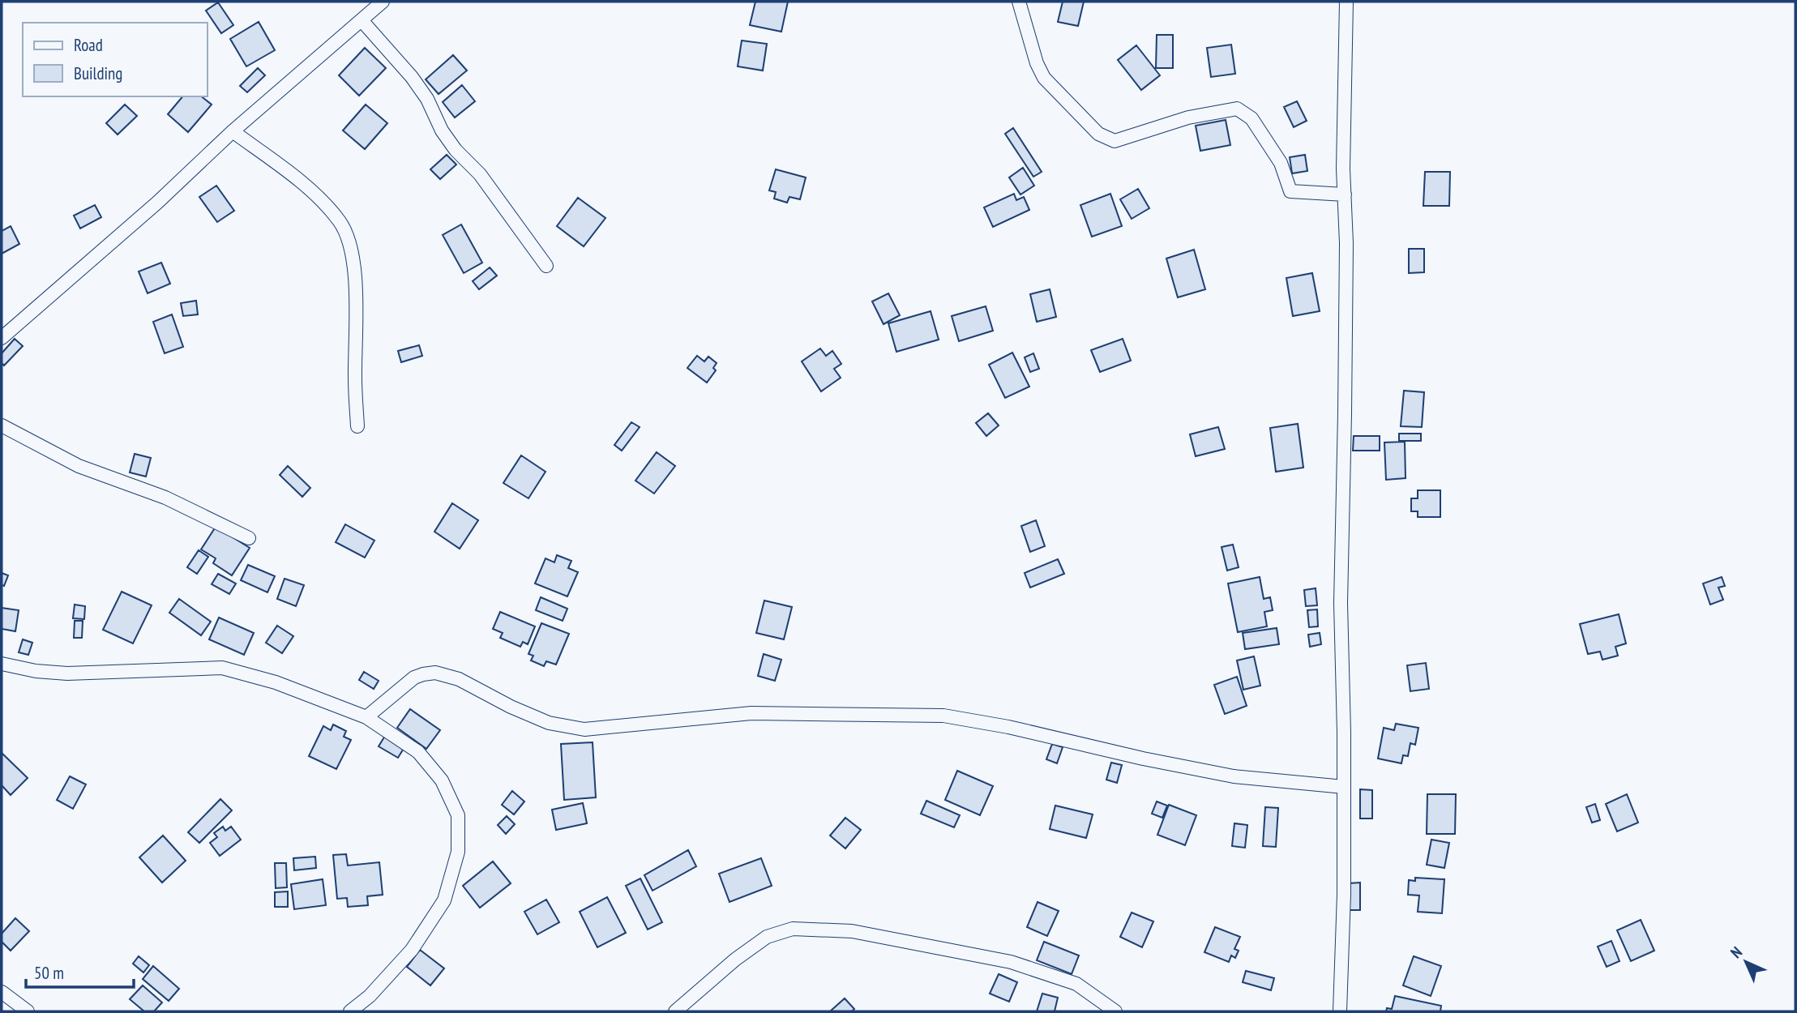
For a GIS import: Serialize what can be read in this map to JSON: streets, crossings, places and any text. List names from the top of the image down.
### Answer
{
  "legend": ["Road", "Building"],
  "scale_bar": "50 m",
  "north": "top left"
}
